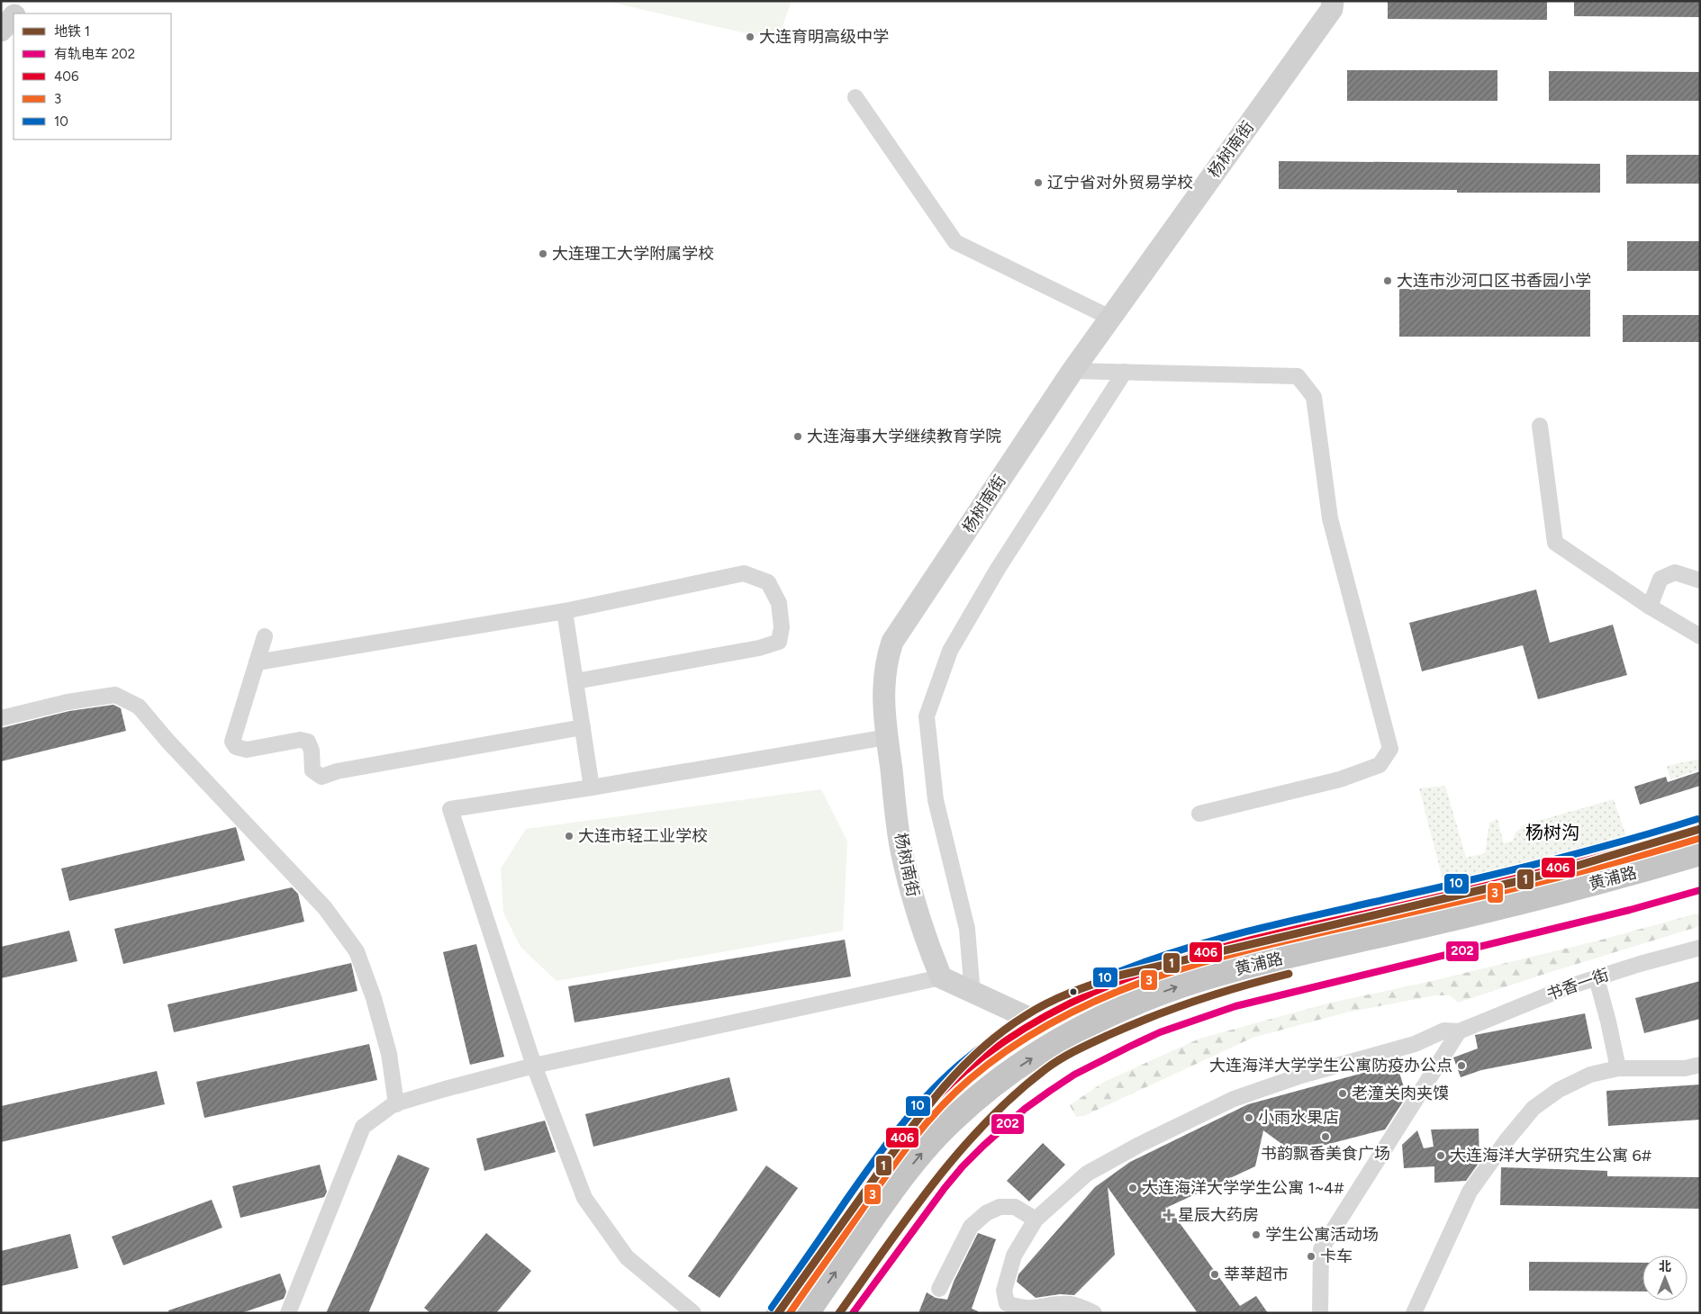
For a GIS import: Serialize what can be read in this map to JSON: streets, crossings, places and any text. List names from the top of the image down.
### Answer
{
  "streets": {
    "highway": ["黄浦路"],
    "street": ["杨树南街", "书香一街"]
  },
  "districts": ["杨树沟"],
  "places": {
    "other": [
      "大连育明高级中学",
      "辽宁省对外贸易学校",
      "大连理工大学附属学校",
      "大连市沙河口区书香园小学",
      "大连海事大学继续教育学院",
      "大连市轻工业学校",
      "大连海洋大学学生公寓防疫办公点",
      "老潼关肉夹馍",
      "小雨水果店",
      "书韵飘香美食广场",
      "大连海洋大学研究生公寓 6#",
      "大连海洋大学学生公寓 1~4#",
      "学生公寓活动场",
      "卡车",
      "莘莘超市"
    ],
    "health": ["星辰大药房"]
  },
  "lines": [
    "transit line 10",
    "transit line 406",
    "metro line 1",
    "transit line 3",
    "tram line 202"
  ],
  "legend": [
    "地铁 1",
    "有轨电车 202",
    "406",
    "3",
    "10"
  ],
  "north": "top"
}
